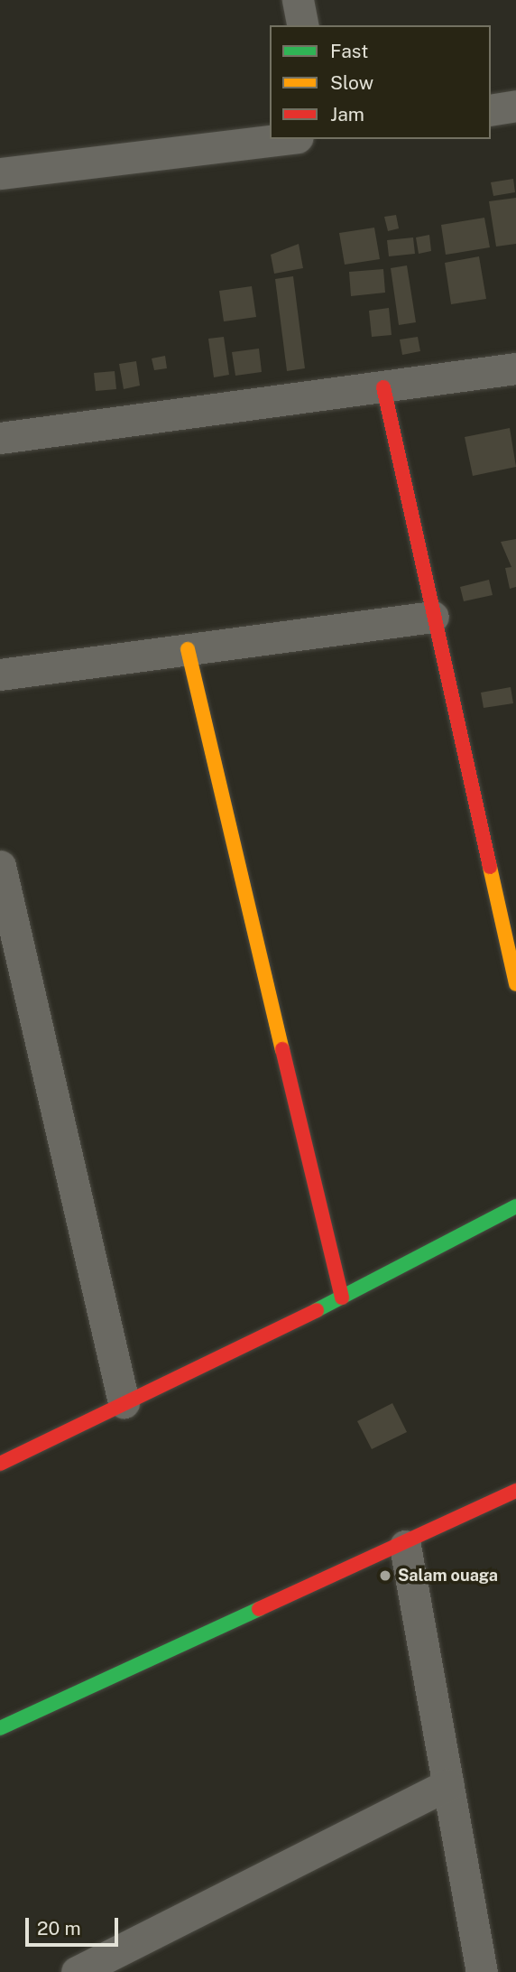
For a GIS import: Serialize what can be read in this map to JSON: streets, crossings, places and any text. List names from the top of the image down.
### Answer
{
  "places": ["Salam ouaga"],
  "legend": ["Fast", "Slow", "Jam"],
  "scale_bar": "20 m"
}
